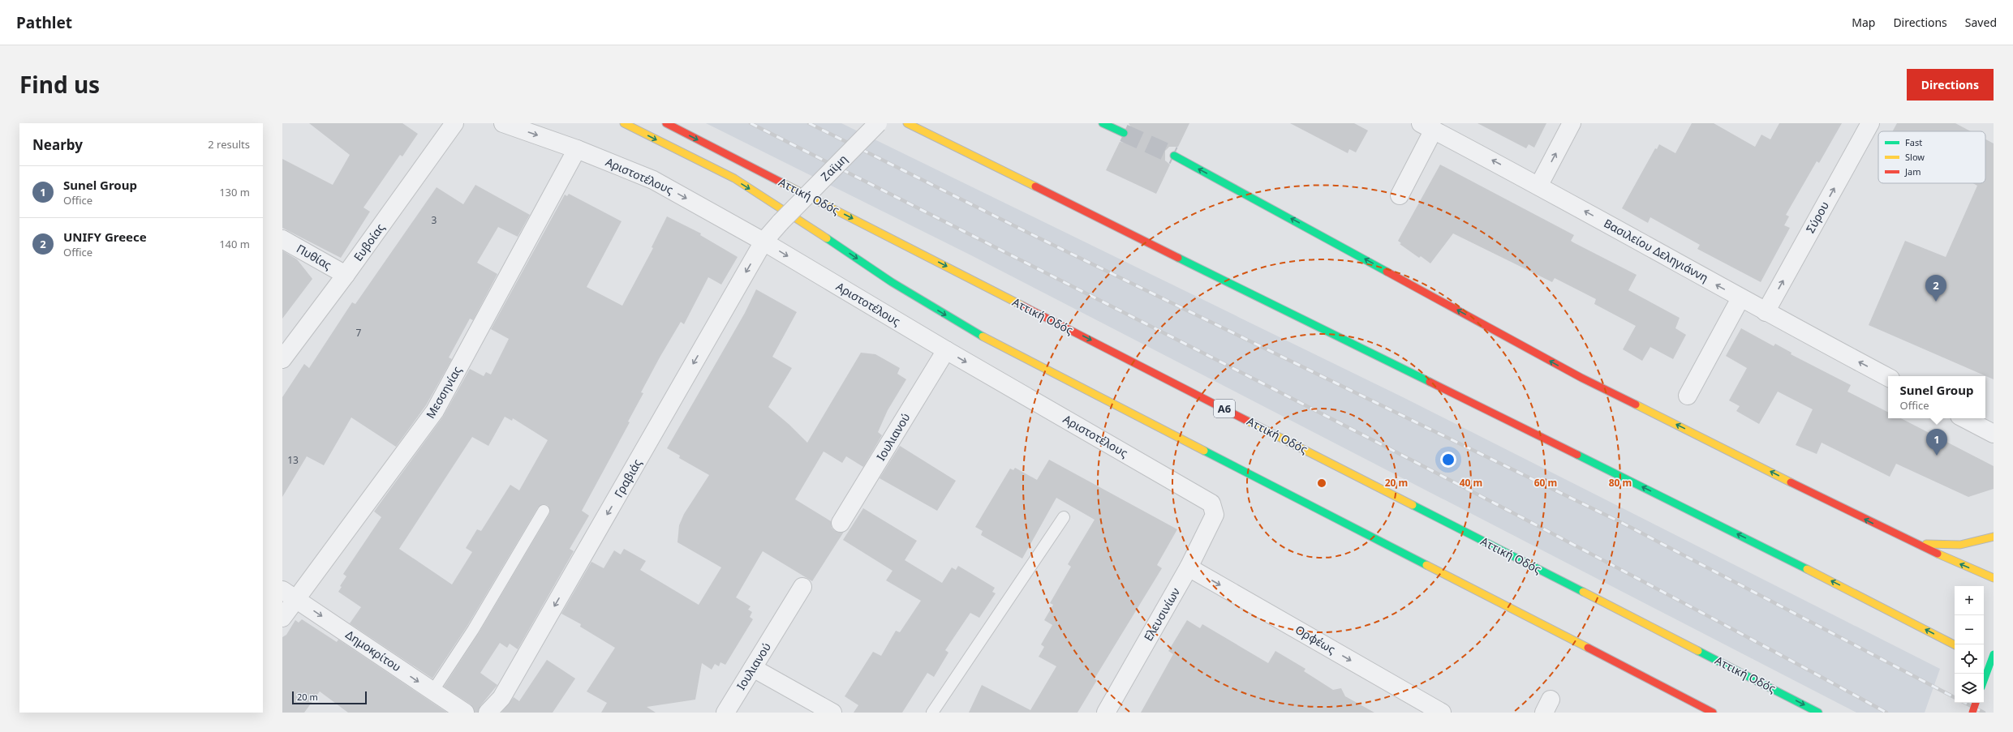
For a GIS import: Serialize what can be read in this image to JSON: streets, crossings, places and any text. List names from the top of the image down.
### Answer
{
  "streets": {
    "main road": ["Αττική Οδός", "Α6"],
    "street": [
      "Ζαϊμη",
      "Αριστοτέλους",
      "Σύρου",
      "Ευβοίας",
      "Βασιλείου Δεληγιάννη",
      "Πυθίας",
      "Μεσσηνίας",
      "Ιουλιανού",
      "Γραβιάς",
      "Ελευσινίων",
      "Ορφέως",
      "Δημοκρίτου"
    ]
  },
  "crossings": [
    ["Ζαϊμη", "Αριστοτέλους"],
    ["Ζαϊμη", "Γραβιάς"],
    ["Αριστοτέλους", "Μεσσηνίας"],
    ["Αριστοτέλους", "Ιουλιανού"],
    ["Αριστοτέλους", "Γραβιάς"],
    ["Αριστοτέλους", "Ελευσινίων"],
    ["Σύρου", "Βασιλείου Δεληγιάννη"],
    ["Ευβοίας", "Πυθίας"],
    ["Μεσσηνίας", "Δημοκρίτου"],
    ["Ελευσινίων", "Ορφέως"]
  ],
  "one_way": [
    "Αριστοτέλους",
    "Σύρου",
    "Βασιλείου Δεληγιάννη",
    "Γραβιάς",
    "Ορφέως",
    "Δημοκρίτου"
  ],
  "house_numbers": ["3", "7", "13"],
  "legend": ["Fast", "Slow", "Jam"],
  "scale_bar": "20 m",
  "page": {
    "header": "Pathlet",
    "nav": ["Map", "Directions", "Saved"],
    "title": "Find us",
    "buttons": "Directions",
    "heading": ["Nearby", "2 results"],
    "list": [
      {
        "mark": "1",
        "name": "Sunel Group",
        "note": "Office",
        "value": "130 m"
      },
      {
        "mark": "2",
        "name": "UNIFY Greece",
        "note": "Office",
        "value": "140 m"
      }
    ],
    "pins": ["2", "1"],
    "popup": ["Sunel Group", "Office"],
    "map_buttons": ["+", "−"],
    "scale": "20 m"
  },
  "rings": [
    "20 m",
    "40 m",
    "60 m",
    "80 m"
  ]
}
